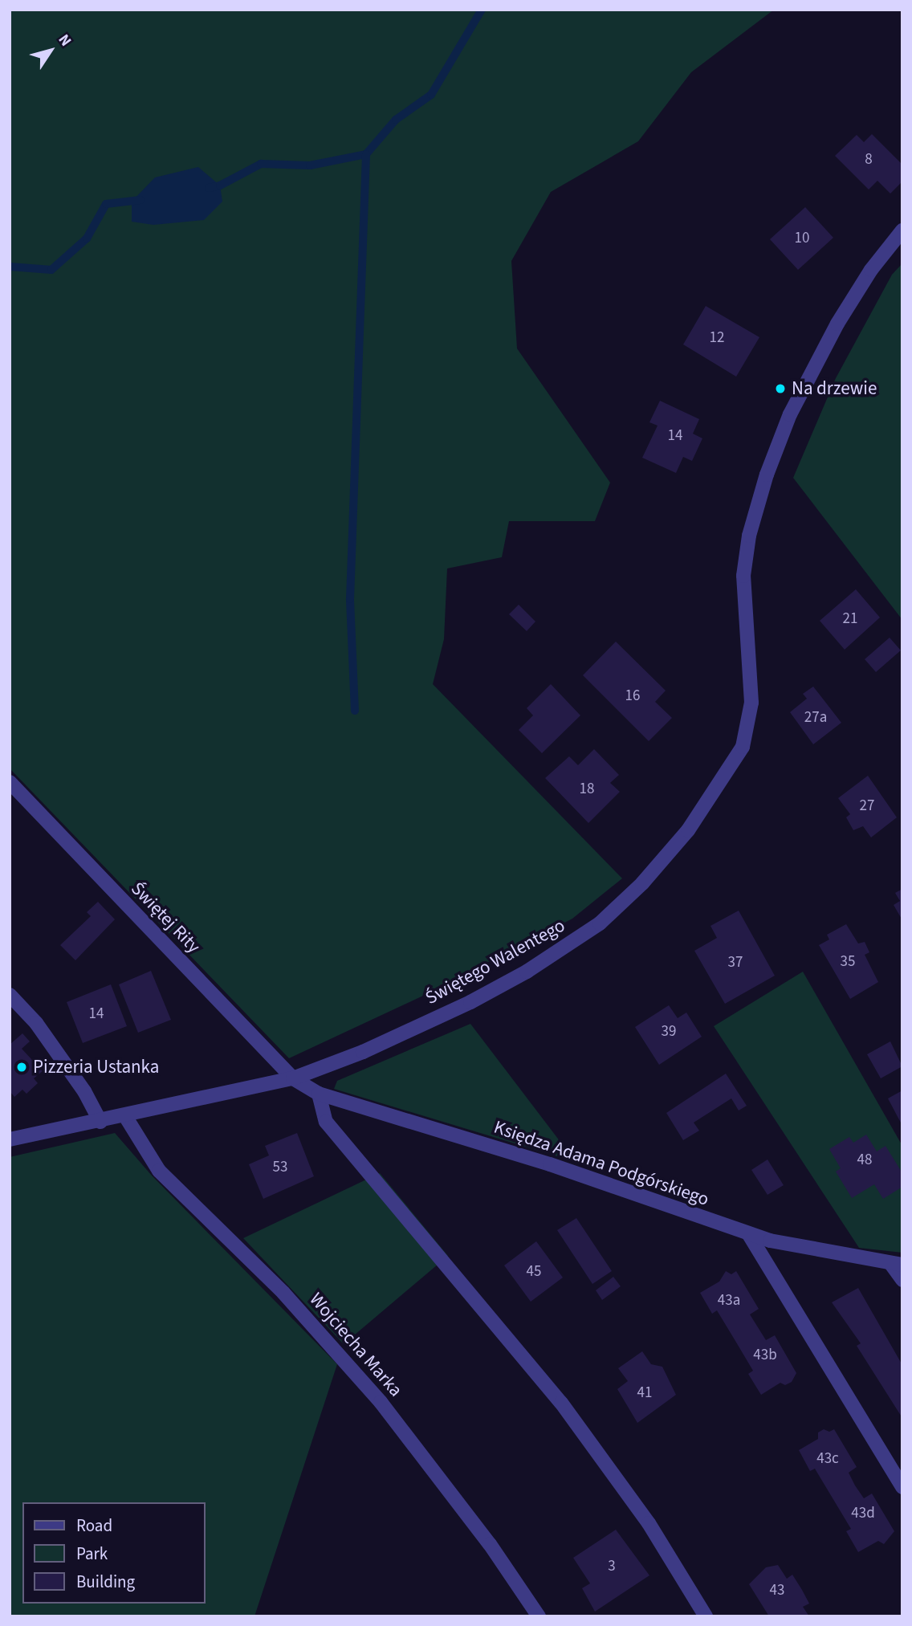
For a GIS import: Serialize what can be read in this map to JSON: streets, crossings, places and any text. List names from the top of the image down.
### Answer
{
  "streets": {
    "street": [
      "Świętej Rity",
      "Świętego Walentego",
      "Księdza Adama Podgórskiego",
      "Wojciecha Marka"
    ]
  },
  "crossings": [
    ["Świętej Rity", "Świętego Walentego"],
    ["Świętej Rity", "Księdza Adama Podgórskiego"],
    ["Świętego Walentego", "Księdza Adama Podgórskiego"],
    ["Świętego Walentego", "Wojciecha Marka"]
  ],
  "places": ["Na drzewie", "Pizzeria Ustanka"],
  "house_numbers": [
    "8",
    "10",
    "12",
    "14",
    "21",
    "16",
    "27a",
    "18",
    "27",
    "35",
    "37",
    "14",
    "39",
    "48",
    "53",
    "45",
    "43a",
    "43b",
    "41",
    "43c",
    "43d",
    "3",
    "43"
  ],
  "legend": ["Road", "Park", "Building"],
  "north": "top right"
}
